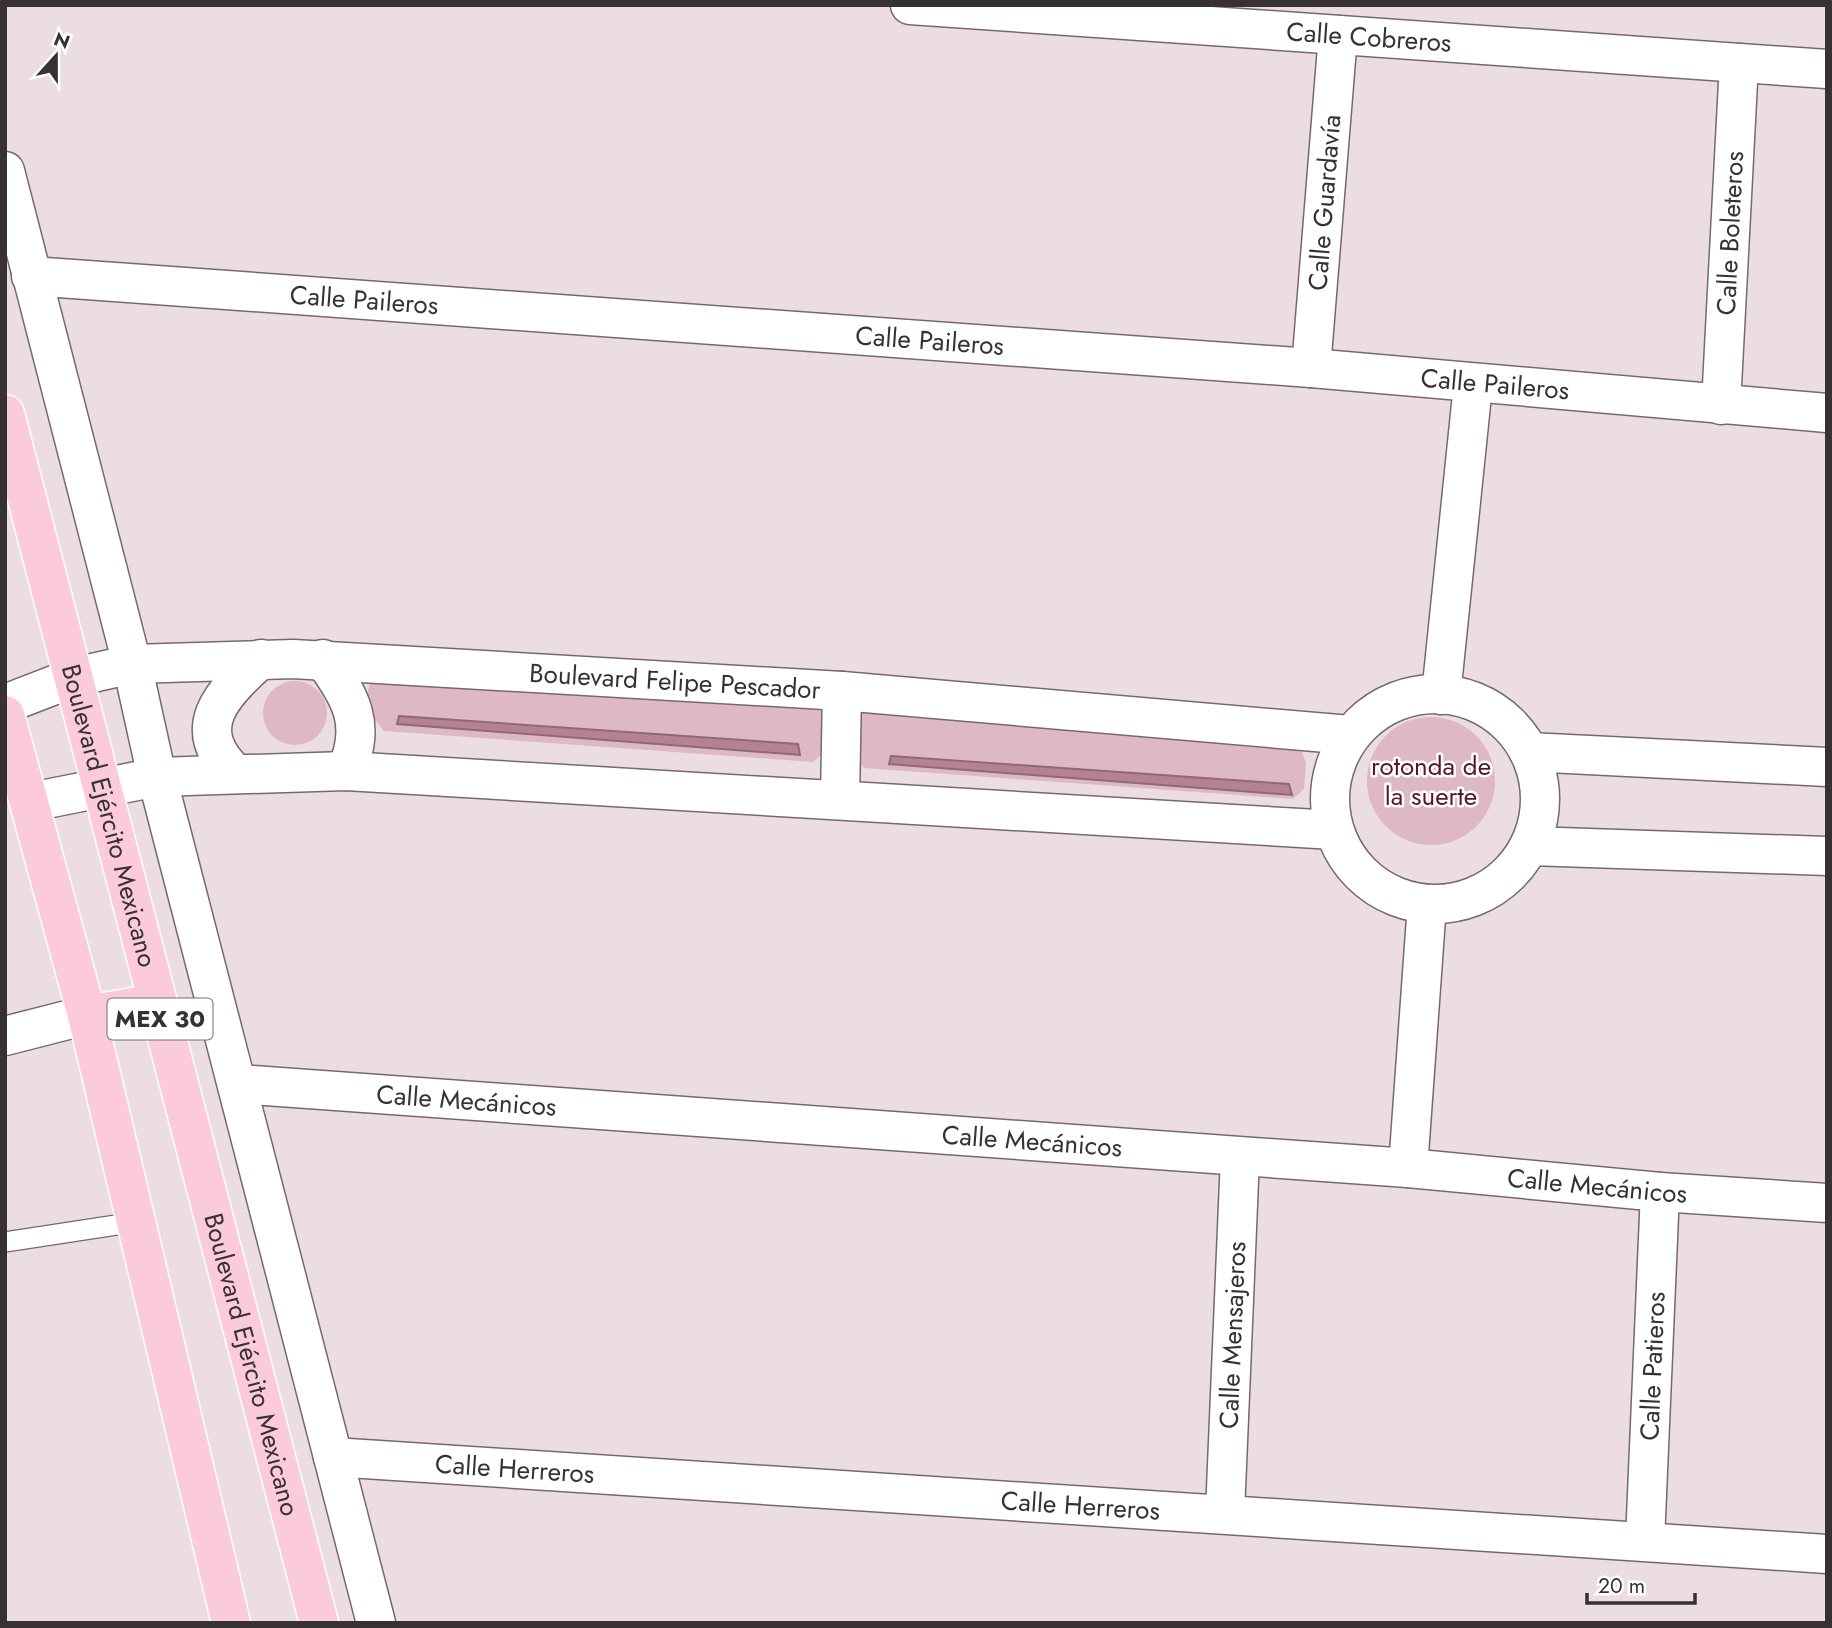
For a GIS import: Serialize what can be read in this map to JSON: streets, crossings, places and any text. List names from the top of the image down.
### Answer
{
  "streets": {
    "main road": ["Boulevard Ejército Mexicano", "MEX 30"],
    "street": [
      "Calle Cobreros",
      "Calle Guardavía",
      "Calle Boleteros",
      "Calle Paileros",
      "Boulevard Felipe Pescador",
      "Calle Mecánicos",
      "Calle Mensajeros",
      "Calle Patieros",
      "Calle Herreros"
    ]
  },
  "crossings": [
    ["Calle Cobreros", "Calle Guardavía"],
    ["Calle Cobreros", "Calle Boleteros"],
    ["Calle Guardavía", "Calle Paileros"],
    ["Calle Boleteros", "Calle Paileros"],
    ["Boulevard Felipe Pescador", "Boulevard Ejército Mexicano"],
    ["Calle Mecánicos", "Calle Mensajeros"],
    ["Calle Mecánicos", "Calle Patieros"],
    ["Calle Mensajeros", "Calle Herreros"],
    ["Calle Patieros", "Calle Herreros"]
  ],
  "parks": ["rotonda de la suerte"],
  "scale_bar": "20 m",
  "north": "top"
}
